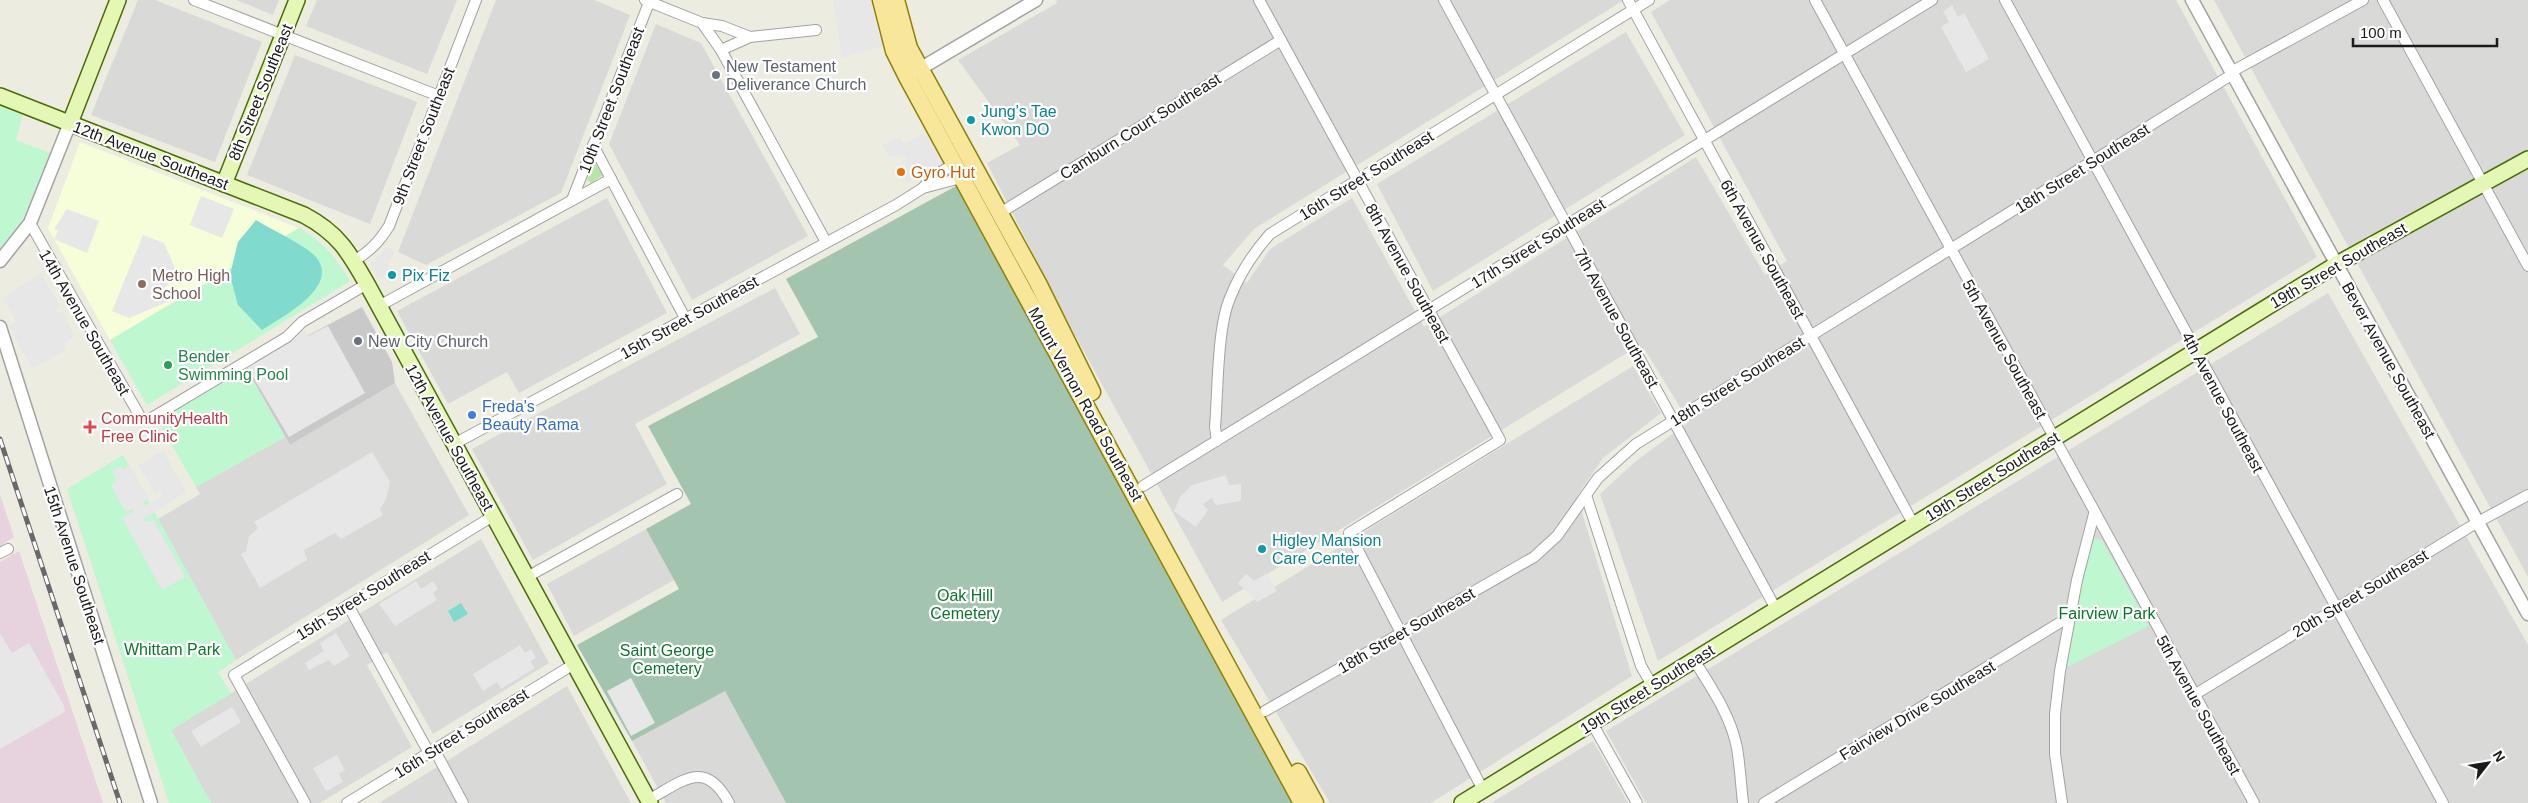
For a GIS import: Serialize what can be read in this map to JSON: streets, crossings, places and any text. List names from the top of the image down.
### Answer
{
  "streets": {
    "main road": [
      "8th Street Southeast",
      "12th Avenue Southeast",
      "19th Street Southeast",
      "Mount Vernon Road Southeast"
    ],
    "street": [
      "10th Street Southeast",
      "Camburn Court Southeast",
      "9th Street Southeast",
      "18th Street Southeast",
      "16th Street Southeast",
      "17th Street Southeast",
      "6th Avenue Southeast",
      "8th Avenue Southeast",
      "15th Street Southeast",
      "7th Avenue Southeast",
      "14th Avenue Southeast",
      "5th Avenue Southeast",
      "Bever Avenue Southeast",
      "4th Avenue Southeast",
      "15th Avenue Southeast",
      "20th Street Southeast",
      "Fairview Drive Southeast"
    ]
  },
  "crossings": [
    ["8th Street Southeast", "12th Avenue Southeast"],
    ["10th Street Southeast", "12th Avenue Southeast"],
    ["Camburn Court Southeast", "8th Avenue Southeast"],
    ["Camburn Court Southeast", "Mount Vernon Road Southeast"],
    ["9th Street Southeast", "12th Avenue Southeast"],
    ["12th Avenue Southeast", "16th Street Southeast"],
    ["12th Avenue Southeast", "15th Street Southeast"],
    ["12th Avenue Southeast", "14th Avenue Southeast"],
    ["18th Street Southeast", "6th Avenue Southeast"],
    ["18th Street Southeast", "8th Avenue Southeast"],
    ["18th Street Southeast", "7th Avenue Southeast"],
    ["18th Street Southeast", "5th Avenue Southeast"],
    ["18th Street Southeast", "Bever Avenue Southeast"],
    ["18th Street Southeast", "4th Avenue Southeast"],
    ["18th Street Southeast", "Mount Vernon Road Southeast"],
    ["16th Street Southeast", "17th Street Southeast"],
    ["16th Street Southeast", "6th Avenue Southeast"],
    ["16th Street Southeast", "8th Avenue Southeast"],
    ["16th Street Southeast", "7th Avenue Southeast"],
    ["17th Street Southeast", "6th Avenue Southeast"],
    ["17th Street Southeast", "8th Avenue Southeast"],
    ["17th Street Southeast", "7th Avenue Southeast"],
    ["17th Street Southeast", "5th Avenue Southeast"],
    ["17th Street Southeast", "Mount Vernon Road Southeast"],
    ["6th Avenue Southeast", "19th Street Southeast"],
    ["19th Street Southeast", "7th Avenue Southeast"],
    ["19th Street Southeast", "5th Avenue Southeast"],
    ["19th Street Southeast", "Bever Avenue Southeast"],
    ["19th Street Southeast", "4th Avenue Southeast"],
    ["15th Street Southeast", "Mount Vernon Road Southeast"],
    ["5th Avenue Southeast", "20th Street Southeast"],
    ["Bever Avenue Southeast", "20th Street Southeast"],
    ["4th Avenue Southeast", "20th Street Southeast"]
  ],
  "parks": [
    "Oak Hill Cemetery",
    "Fairview Park",
    "Whittam Park",
    "Saint George Cemetery"
  ],
  "places": {
    "other": [
      "New Testament Deliverance Church",
      "Jung's Tae Kwon DO",
      "Gyro Hut",
      "Pix Fiz",
      "Metro High School",
      "New City Church",
      "Bender Swimming Pool",
      "Freda's Beauty Rama",
      "Higley Mansion Care Center"
    ],
    "health": ["CommunityHealth Free Clinic"]
  },
  "scale_bar": "100 m",
  "north": "top right"
}
